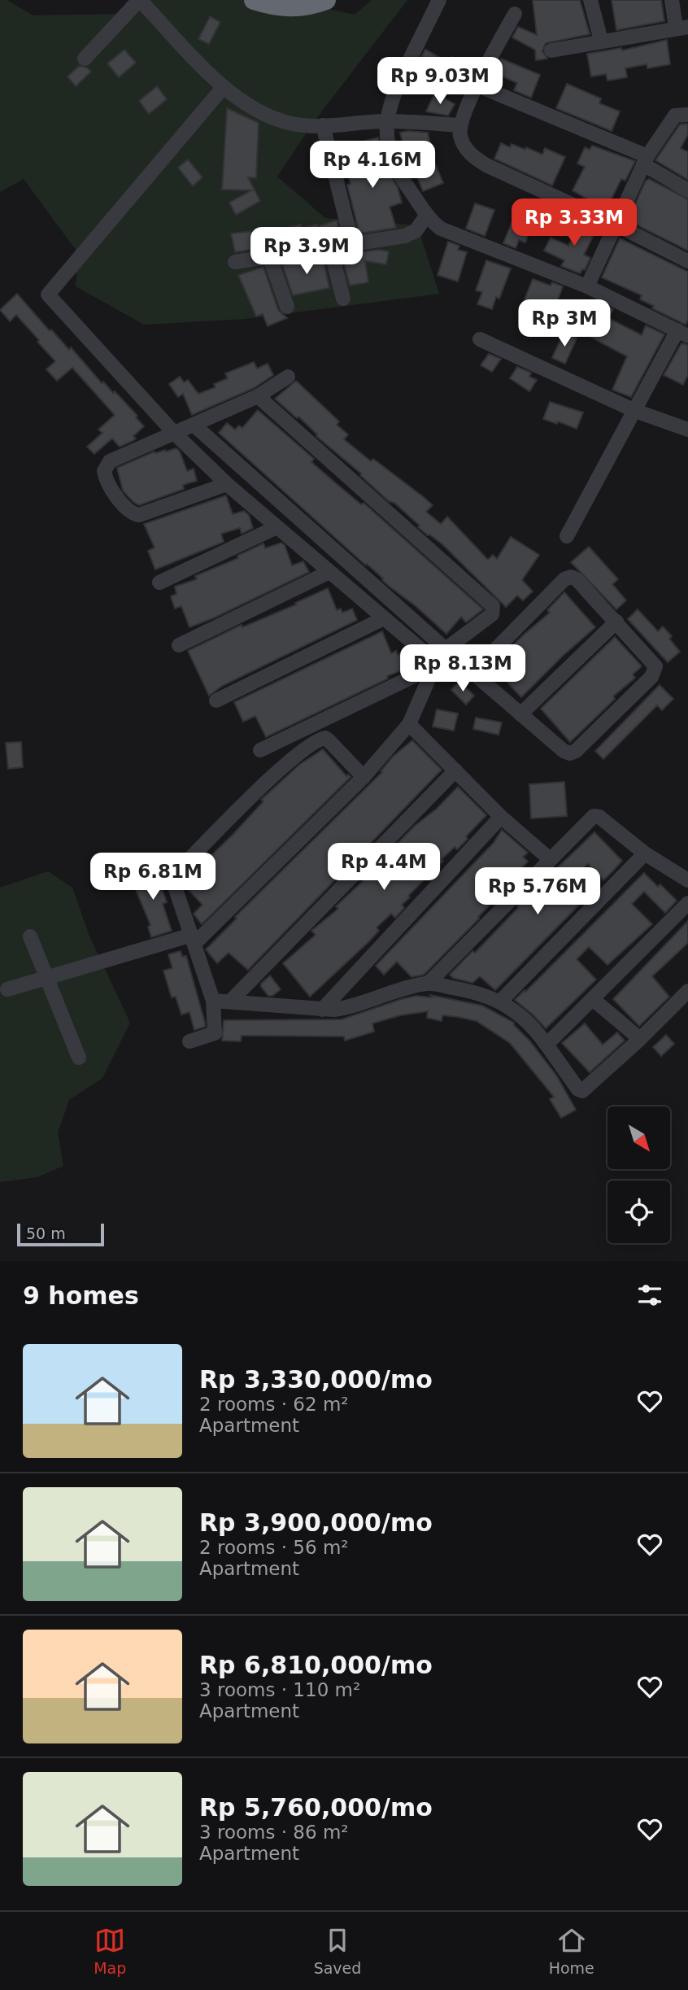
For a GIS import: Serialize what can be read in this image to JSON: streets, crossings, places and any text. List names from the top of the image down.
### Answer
{
  "scale_bar": "50 m",
  "north": "bottom right",
  "page": {
    "price": [
      "Rp 9.03M",
      "Rp 4.16M",
      "Rp 3.33M",
      "Rp 3.9M",
      "Rp 3M",
      "Rp 8.13M",
      "Rp 4.4M",
      "Rp 6.81M",
      "Rp 5.76M"
    ],
    "scale": "50 m",
    "heading": "9 homes",
    "list": [
      {
        "name": "Rp 3,330,000/mo",
        "note": "2 rooms · 62 m² · Apartment"
      },
      {
        "name": "Rp 3,900,000/mo",
        "note": "2 rooms · 56 m² · Apartment"
      },
      {
        "name": "Rp 6,810,000/mo",
        "note": "3 rooms · 110 m² · Apartment"
      },
      {
        "name": "Rp 5,760,000/mo",
        "note": "3 rooms · 86 m² · Apartment"
      }
    ],
    "tabs": ["Map", "Saved", "Home"]
  }
}
